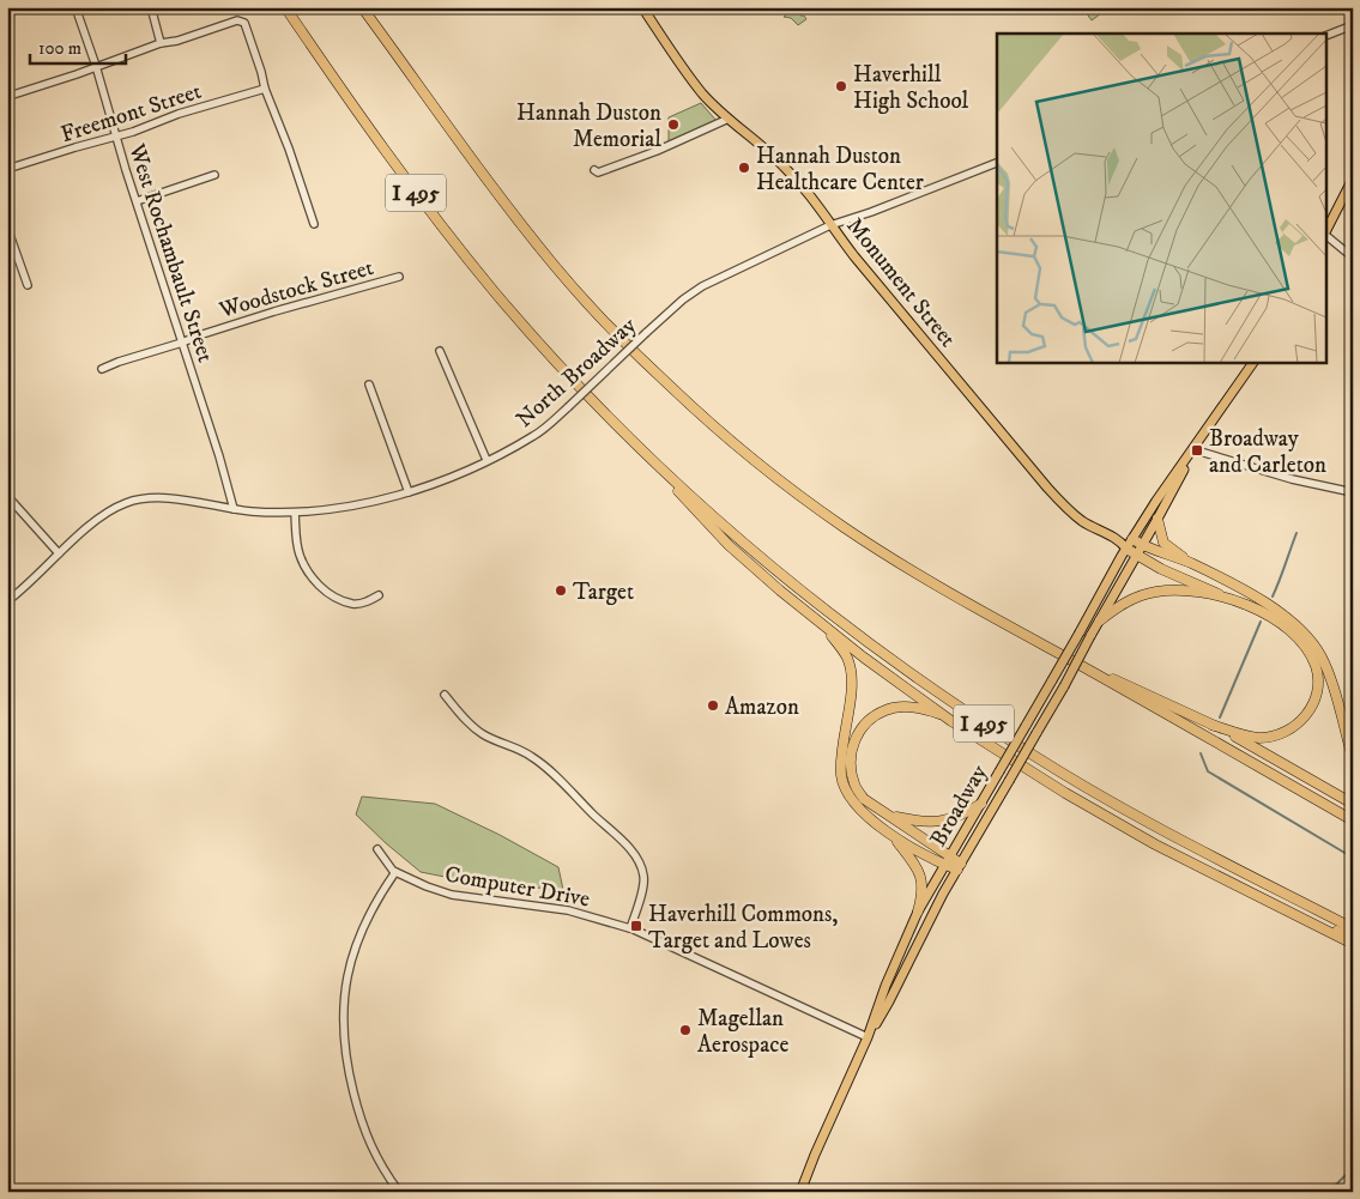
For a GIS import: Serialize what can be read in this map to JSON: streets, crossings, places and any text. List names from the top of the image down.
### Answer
{
  "streets": {
    "highway": ["I 495"],
    "main road": ["Monument Street", "Broadway"],
    "street": [
      "Freemont Street",
      "West Rochambault Street",
      "Woodstock Street",
      "North Broadway",
      "Computer Drive"
    ]
  },
  "crossings": [
    ["Freemont Street", "West Rochambault Street"],
    ["West Rochambault Street", "Woodstock Street"],
    ["West Rochambault Street", "North Broadway"],
    ["Monument Street", "North Broadway"],
    ["Monument Street", "Broadway"],
    ["Broadway", "Computer Drive"]
  ],
  "places": {
    "other": [
      "Haverhill High School",
      "Hannah Duston Memorial",
      "Hannah Duston Healthcare Center",
      "Target",
      "Amazon",
      "Magellan Aerospace"
    ],
    "transit": ["Broadway and Carleton", "Haverhill Commons, Target and Lowes"]
  },
  "scale_bar": "100 m"
}
